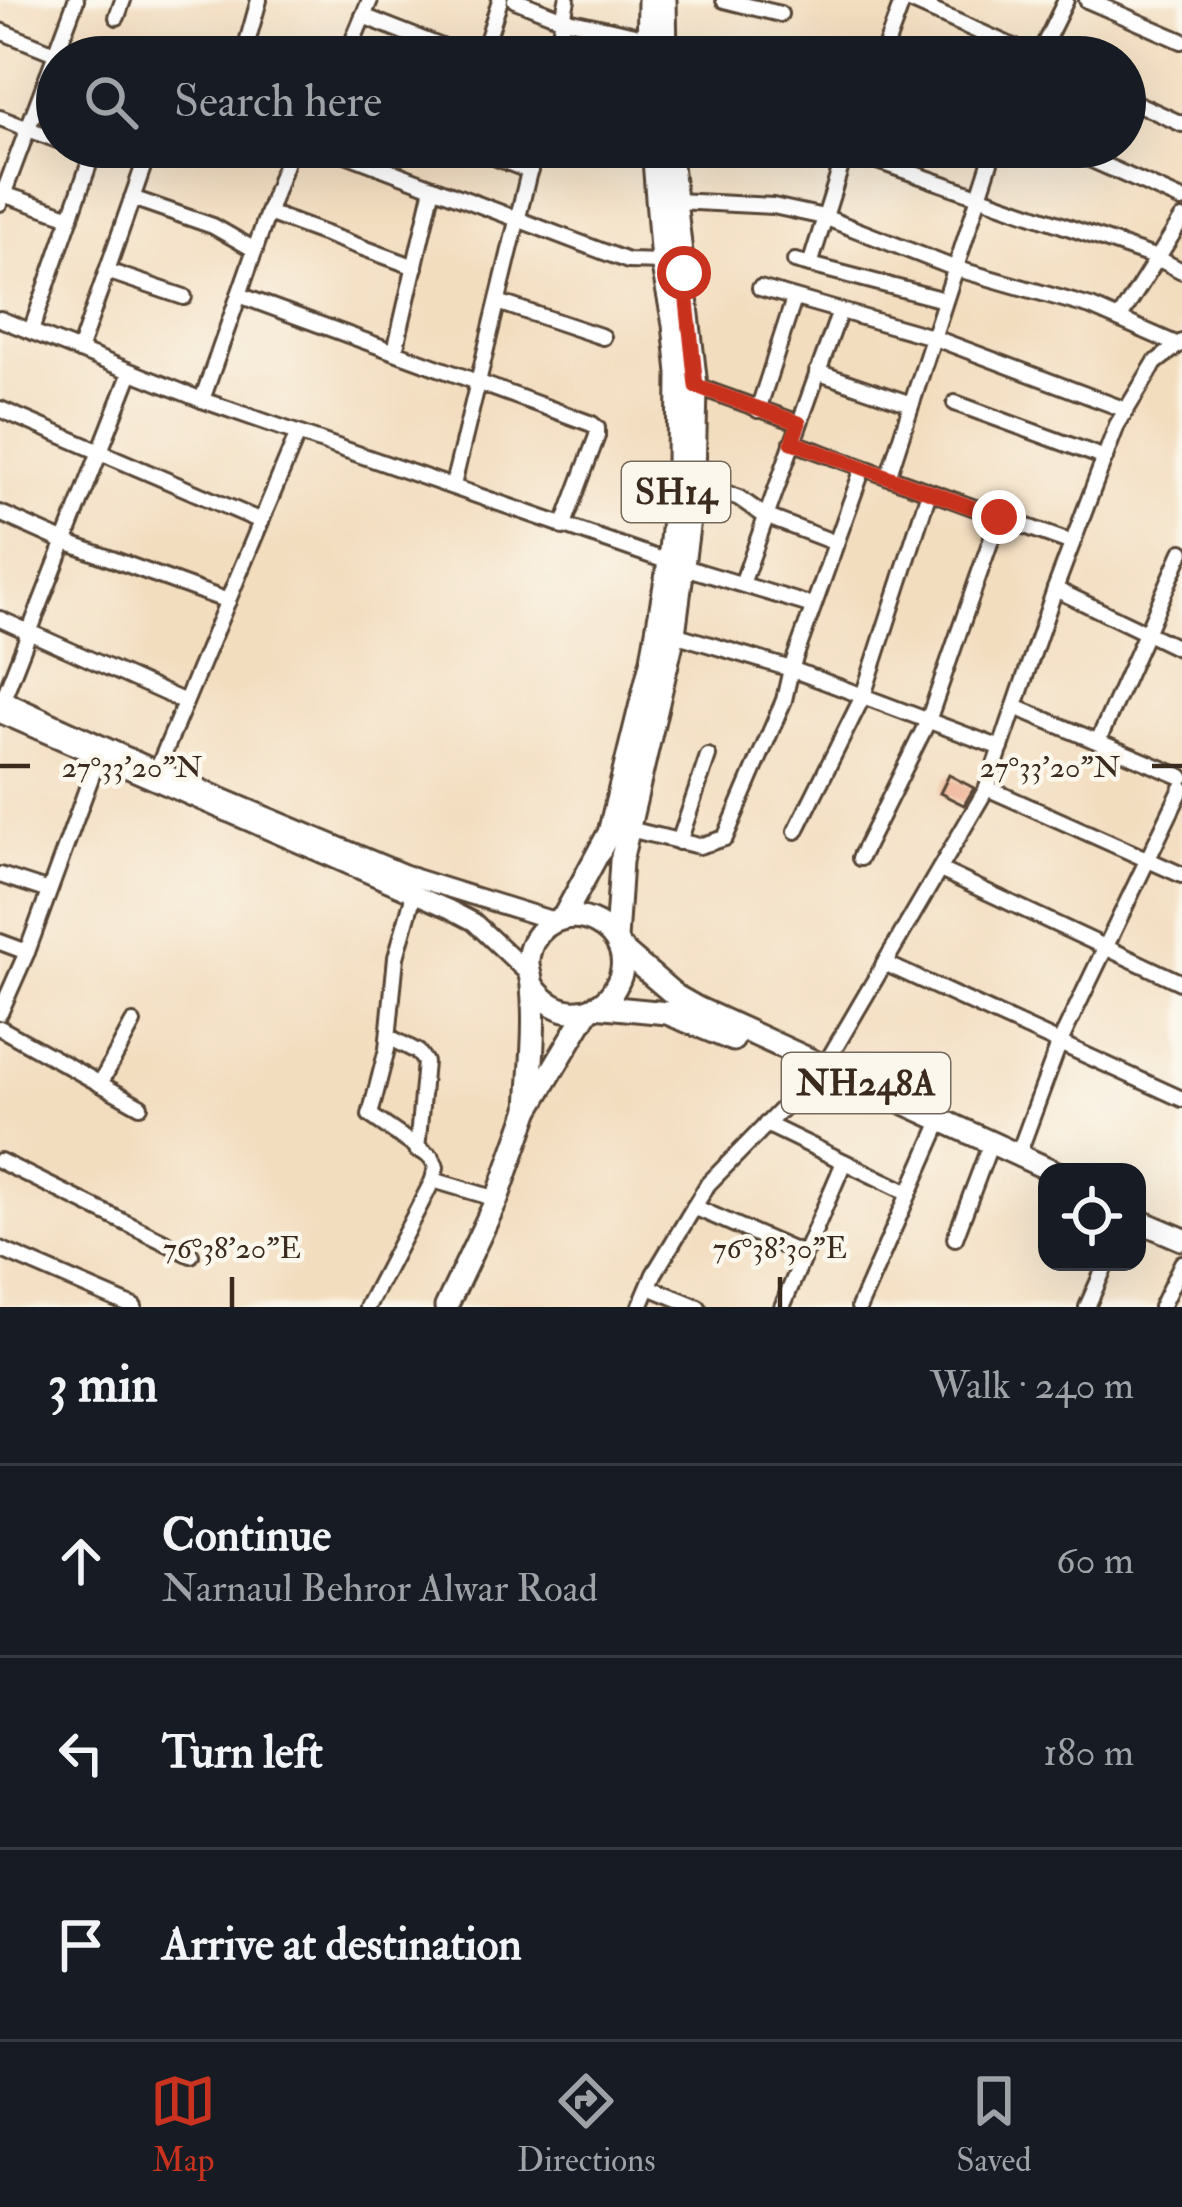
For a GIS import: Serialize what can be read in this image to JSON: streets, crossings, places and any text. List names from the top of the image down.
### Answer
{
  "streets": {
    "main road": ["SH14", "NH248A"]
  },
  "crossings": [
    ["SH14", "NH248A"]
  ],
  "page": {
    "search": "Search here",
    "heading": ["3 min", "Walk · 240 m"],
    "list": [
      ["Continue", "Narnaul Behror Alwar Road", "60 m"],
      ["Turn left", "180 m"],
      "Arrive at destination"
    ],
    "nav": ["Map", "Directions", "Saved"]
  },
  "coordinates": ["27°33'20\"N", "76°38'20\"E", "76°38'30\"E"]
}
